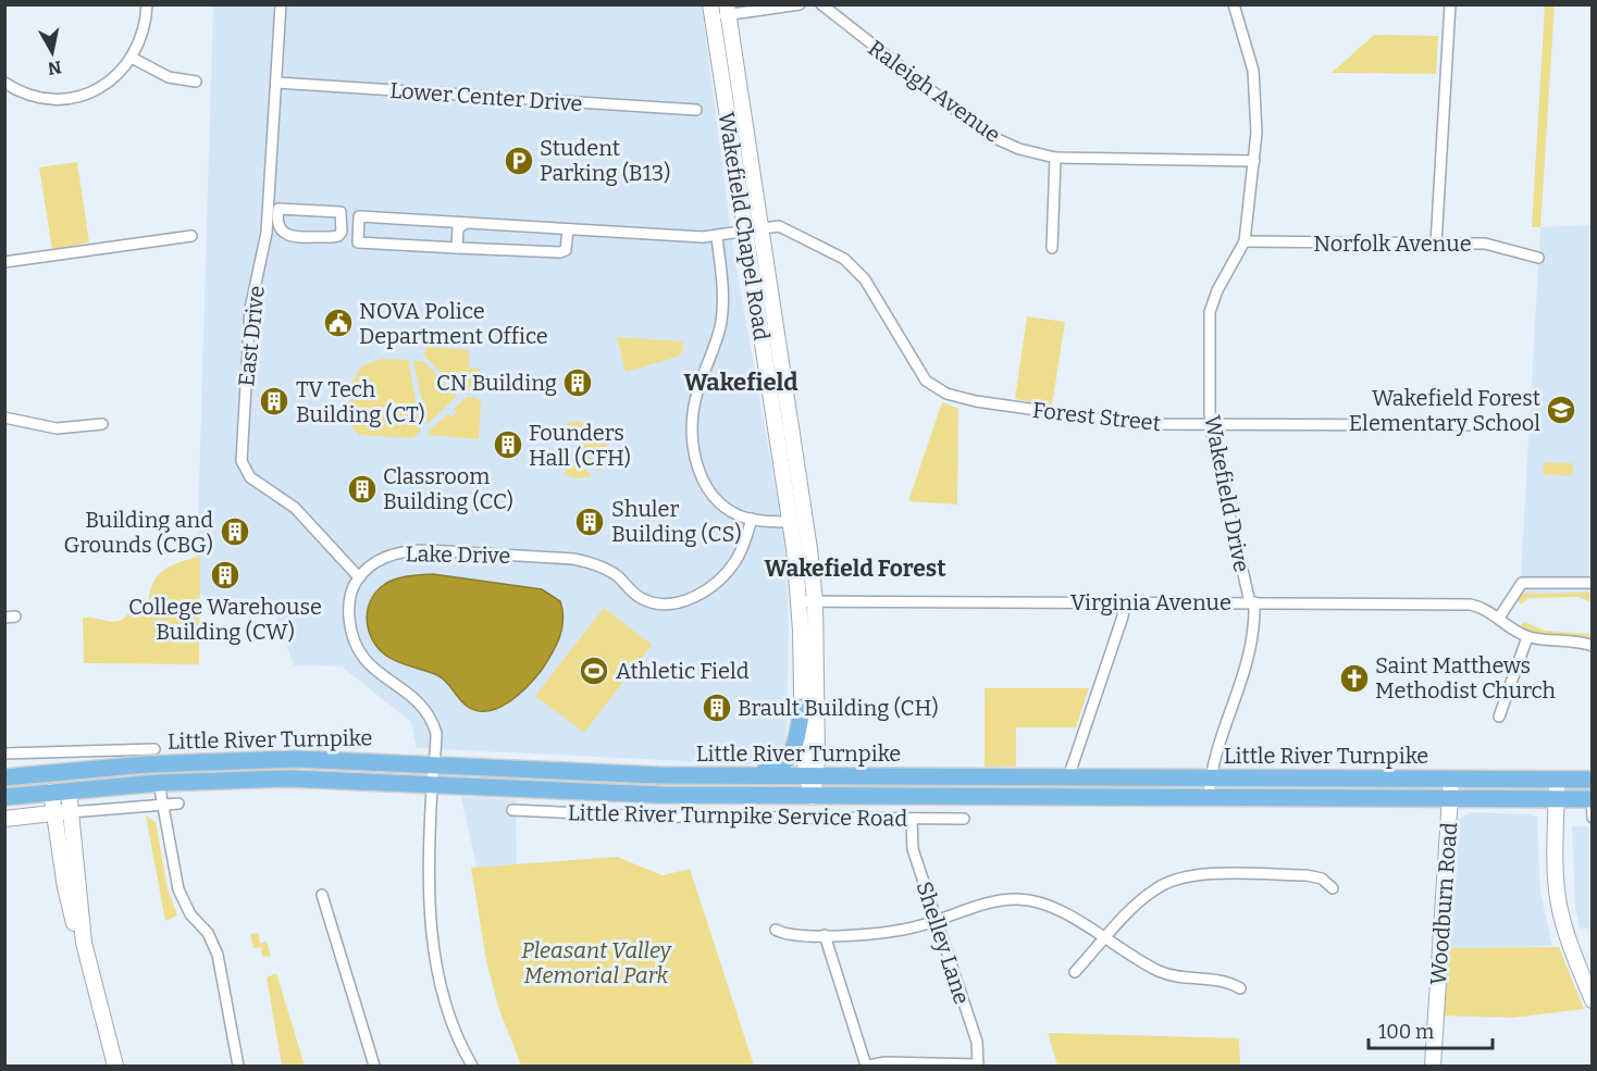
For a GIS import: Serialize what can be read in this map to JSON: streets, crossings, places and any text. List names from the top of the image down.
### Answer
{
  "streets": {
    "main road": ["Wakefield Chapel Road", "Little River Turnpike", "Woodburn Road"],
    "street": [
      "Raleigh Avenue",
      "Lower Center Drive",
      "Norfolk Avenue",
      "East Drive",
      "Forest Street",
      "Wakefield Drive",
      "Lake Drive",
      "Virginia Avenue",
      "Little River Turnpike Service Road",
      "Shelley Lane"
    ]
  },
  "crossings": [
    ["Raleigh Avenue", "Wakefield Drive"],
    ["Lower Center Drive", "East Drive"],
    ["Wakefield Chapel Road", "Forest Street"],
    ["Wakefield Chapel Road", "Virginia Avenue"],
    ["Wakefield Chapel Road", "Little River Turnpike"],
    ["Wakefield Chapel Road", "Little River Turnpike Service Road"],
    ["Norfolk Avenue", "Wakefield Drive"],
    ["East Drive", "Lake Drive"],
    ["Forest Street", "Wakefield Drive"],
    ["Wakefield Drive", "Virginia Avenue"],
    ["Wakefield Drive", "Little River Turnpike"],
    ["Little River Turnpike", "Woodburn Road"],
    ["Little River Turnpike Service Road", "Shelley Lane"]
  ],
  "districts": ["Wakefield", "Wakefield Forest"],
  "parks": ["Pleasant Valley Memorial Park"],
  "places": {
    "parking": ["Student Parking (B13)"],
    "public building": ["NOVA Police Department Office"],
    "building": [
      "CN Building",
      "TV Tech Building (CT)",
      "Founders Hall (CFH)",
      "Classroom Building (CC)",
      "Shuler Building (CS)",
      "Building and Grounds (CBG)",
      "College Warehouse Building (CW)",
      "Brault Building (CH)"
    ],
    "school or university": ["Wakefield Forest Elementary School"],
    "sports": ["Athletic Field"],
    "church": ["Saint Matthews Methodist Church"]
  },
  "scale_bar": "100 m",
  "north": "bottom"
}
